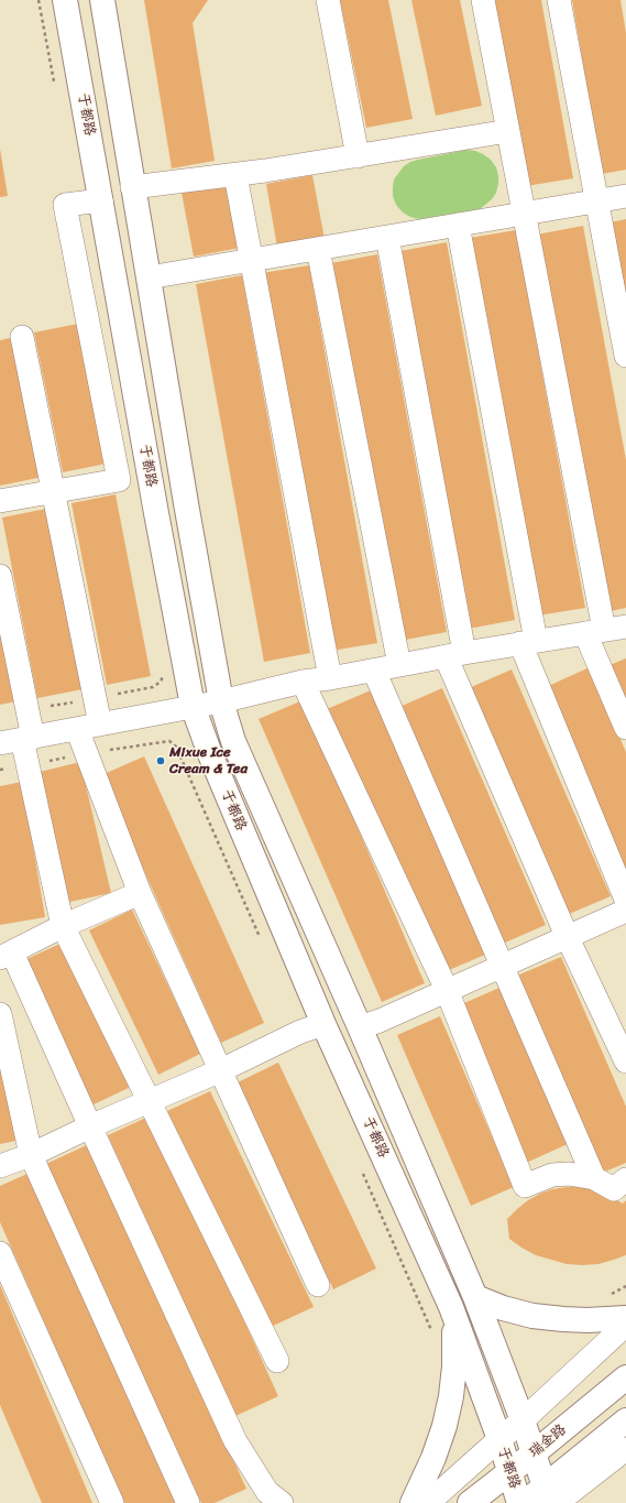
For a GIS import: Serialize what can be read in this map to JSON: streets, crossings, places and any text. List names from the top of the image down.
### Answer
{
  "streets": {
    "main road": ["于都路", "瑞金路"]
  },
  "crossings": [
    ["于都路", "瑞金路"]
  ],
  "places": ["Mixue Ice Cream & Tea"]
}
